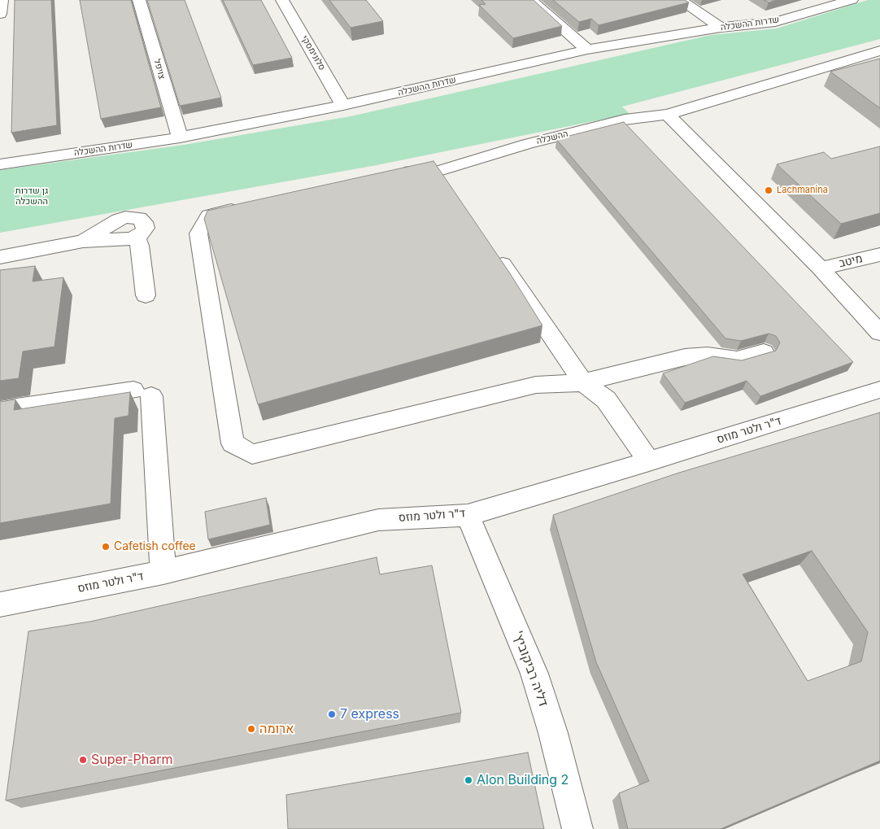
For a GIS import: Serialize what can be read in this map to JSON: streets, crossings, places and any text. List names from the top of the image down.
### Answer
{
  "streets": {
    "street": [
      "שדרות ההשכלה",
      "סלונימסקי",
      "צויפל",
      "ההשכלה",
      "מיטב",
      "ד\"ר ולטר מוזס",
      "'דליה רביקוביץ"
    ]
  },
  "crossings": [
    ["שדרות ההשכלה", "סלונימסקי"],
    ["שדרות ההשכלה", "צויפל"],
    ["ד\"ר ולטר מוזס", "'דליה רביקוביץ"]
  ],
  "parks": ["גן שדרות ההשכלה"],
  "places": [
    "Lachmanina",
    "Cafetish coffee",
    "7 express",
    "ארומה",
    "Super-Pharm",
    "Alon Building 2"
  ]
}
